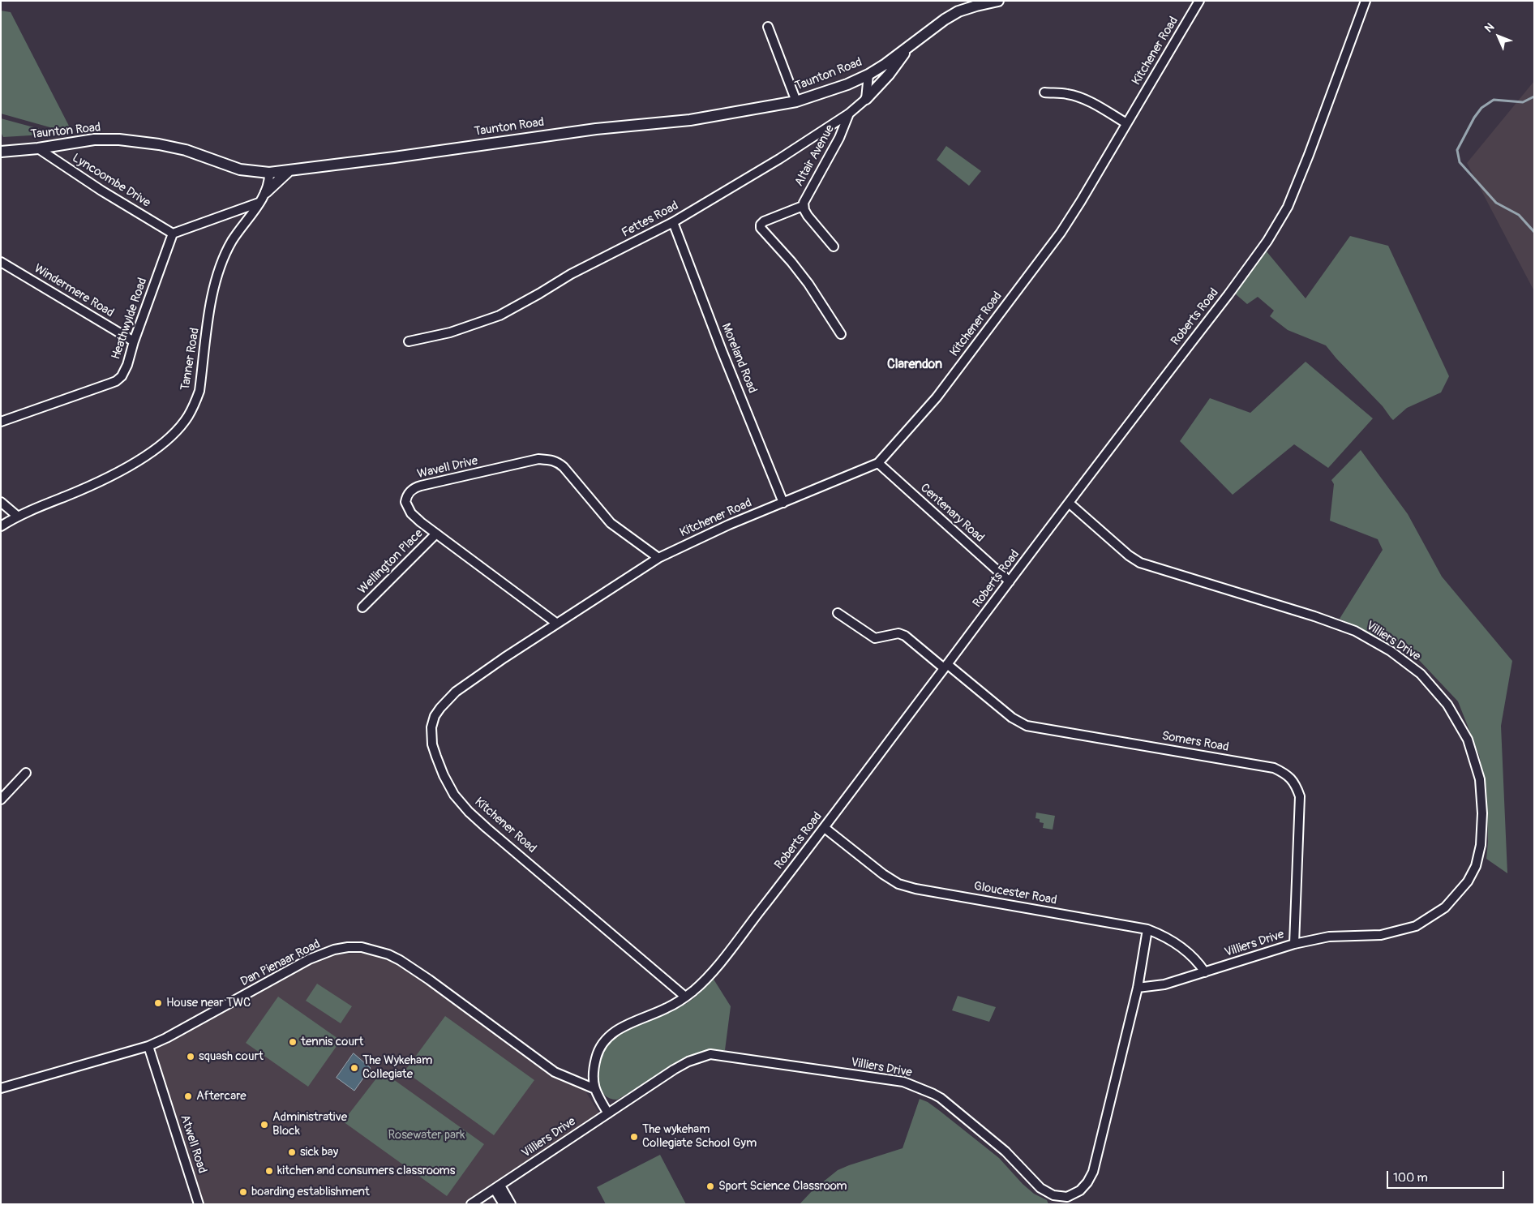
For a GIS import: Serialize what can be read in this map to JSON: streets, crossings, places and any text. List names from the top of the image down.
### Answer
{
  "streets": {
    "street": [
      "Kitchener Road",
      "Taunton Road",
      "Altair Avenue",
      "Lyncoombe Drive",
      "Fettes Road",
      "Windermere Road",
      "Roberts Road",
      "Heathwylde Road",
      "Moreland Road",
      "Tanner Road",
      "Wavell Drive",
      "Centenary Road",
      "Wellington Place",
      "Villiers Drive",
      "Somers Road",
      "Gloucester Road",
      "Dan Pienaar Road",
      "Atwell Road"
    ]
  },
  "crossings": [
    ["Kitchener Road", "Roberts Road"],
    ["Kitchener Road", "Moreland Road"],
    ["Kitchener Road", "Wavell Drive"],
    ["Kitchener Road", "Centenary Road"],
    ["Taunton Road", "Lyncoombe Drive"],
    ["Taunton Road", "Tanner Road"],
    ["Altair Avenue", "Fettes Road"],
    ["Lyncoombe Drive", "Heathwylde Road"],
    ["Fettes Road", "Moreland Road"],
    ["Windermere Road", "Heathwylde Road"],
    ["Roberts Road", "Centenary Road"],
    ["Roberts Road", "Villiers Drive"],
    ["Roberts Road", "Somers Road"],
    ["Roberts Road", "Gloucester Road"],
    ["Roberts Road", "Dan Pienaar Road"],
    ["Wavell Drive", "Wellington Place"],
    ["Villiers Drive", "Somers Road"],
    ["Villiers Drive", "Gloucester Road"],
    ["Dan Pienaar Road", "Atwell Road"]
  ],
  "districts": ["Clarendon"],
  "parks": ["Rosewater park"],
  "places": [
    "House near TWC",
    "tennis court",
    "squash court",
    "The Wykeham Collegiate",
    "Aftercare",
    "Administrative Block",
    "The wykeham Collegiate School Gym",
    "sick bay",
    "kitchen and consumers classrooms",
    "Sport Science Classroom",
    "boarding establishment"
  ],
  "scale_bar": "100 m",
  "north": "top left"
}
